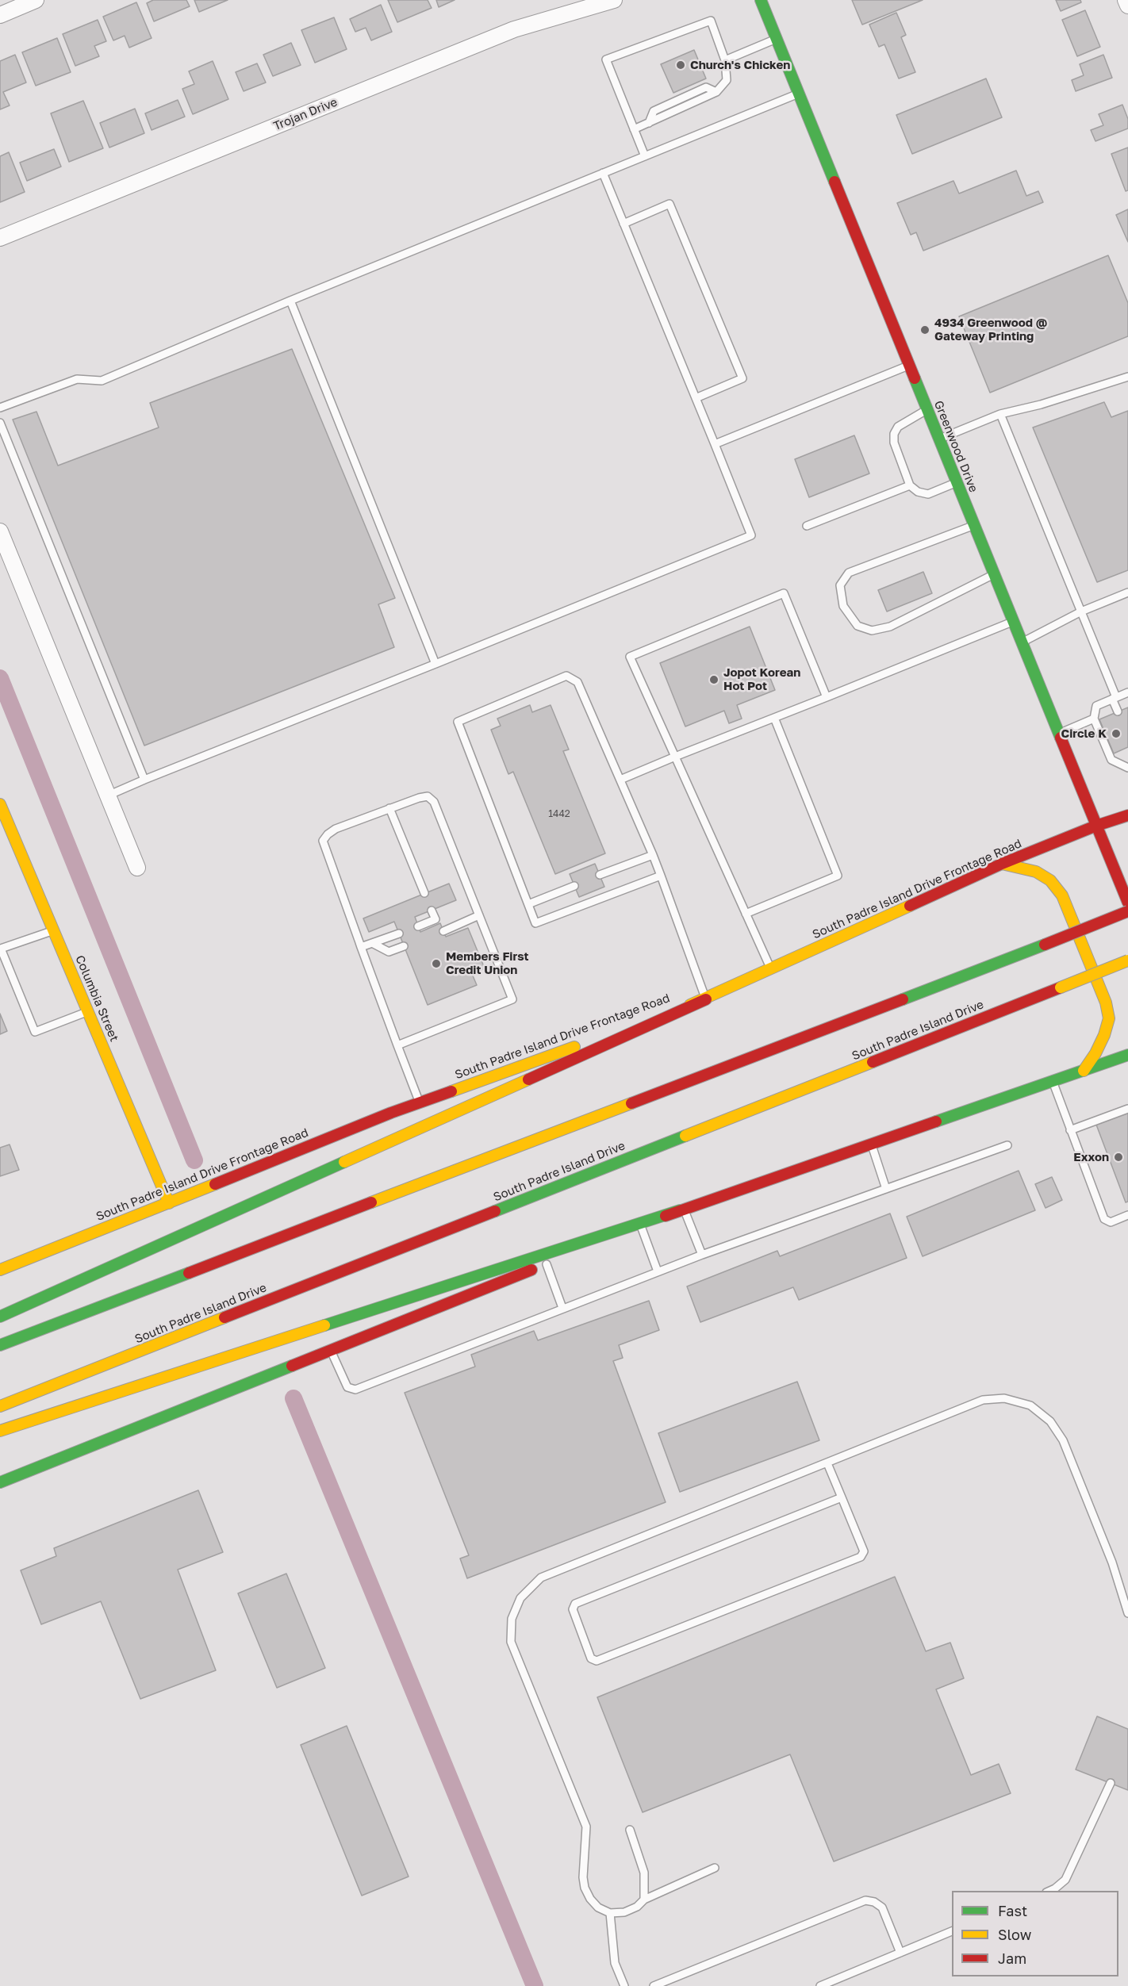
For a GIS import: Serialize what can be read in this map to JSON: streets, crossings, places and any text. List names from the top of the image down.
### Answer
{
  "streets": {
    "main road": [
      "Greenwood Drive",
      "South Padre Island Drive Frontage Road",
      "Columbia Street",
      "South Padre Island Drive"
    ],
    "street": ["Trojan Drive"]
  },
  "crossings": [
    ["Greenwood Drive", "South Padre Island Drive Frontage Road"],
    ["South Padre Island Drive Frontage Road", "Columbia Street"]
  ],
  "places": [
    "Church's Chicken",
    "4934 Greenwood @ Gateway Printing",
    "Jopot Korean Hot Pot",
    "Circle K",
    "Members First Credit Union",
    "Exxon"
  ],
  "house_numbers": ["1442"],
  "legend": ["Fast", "Slow", "Jam"]
}
